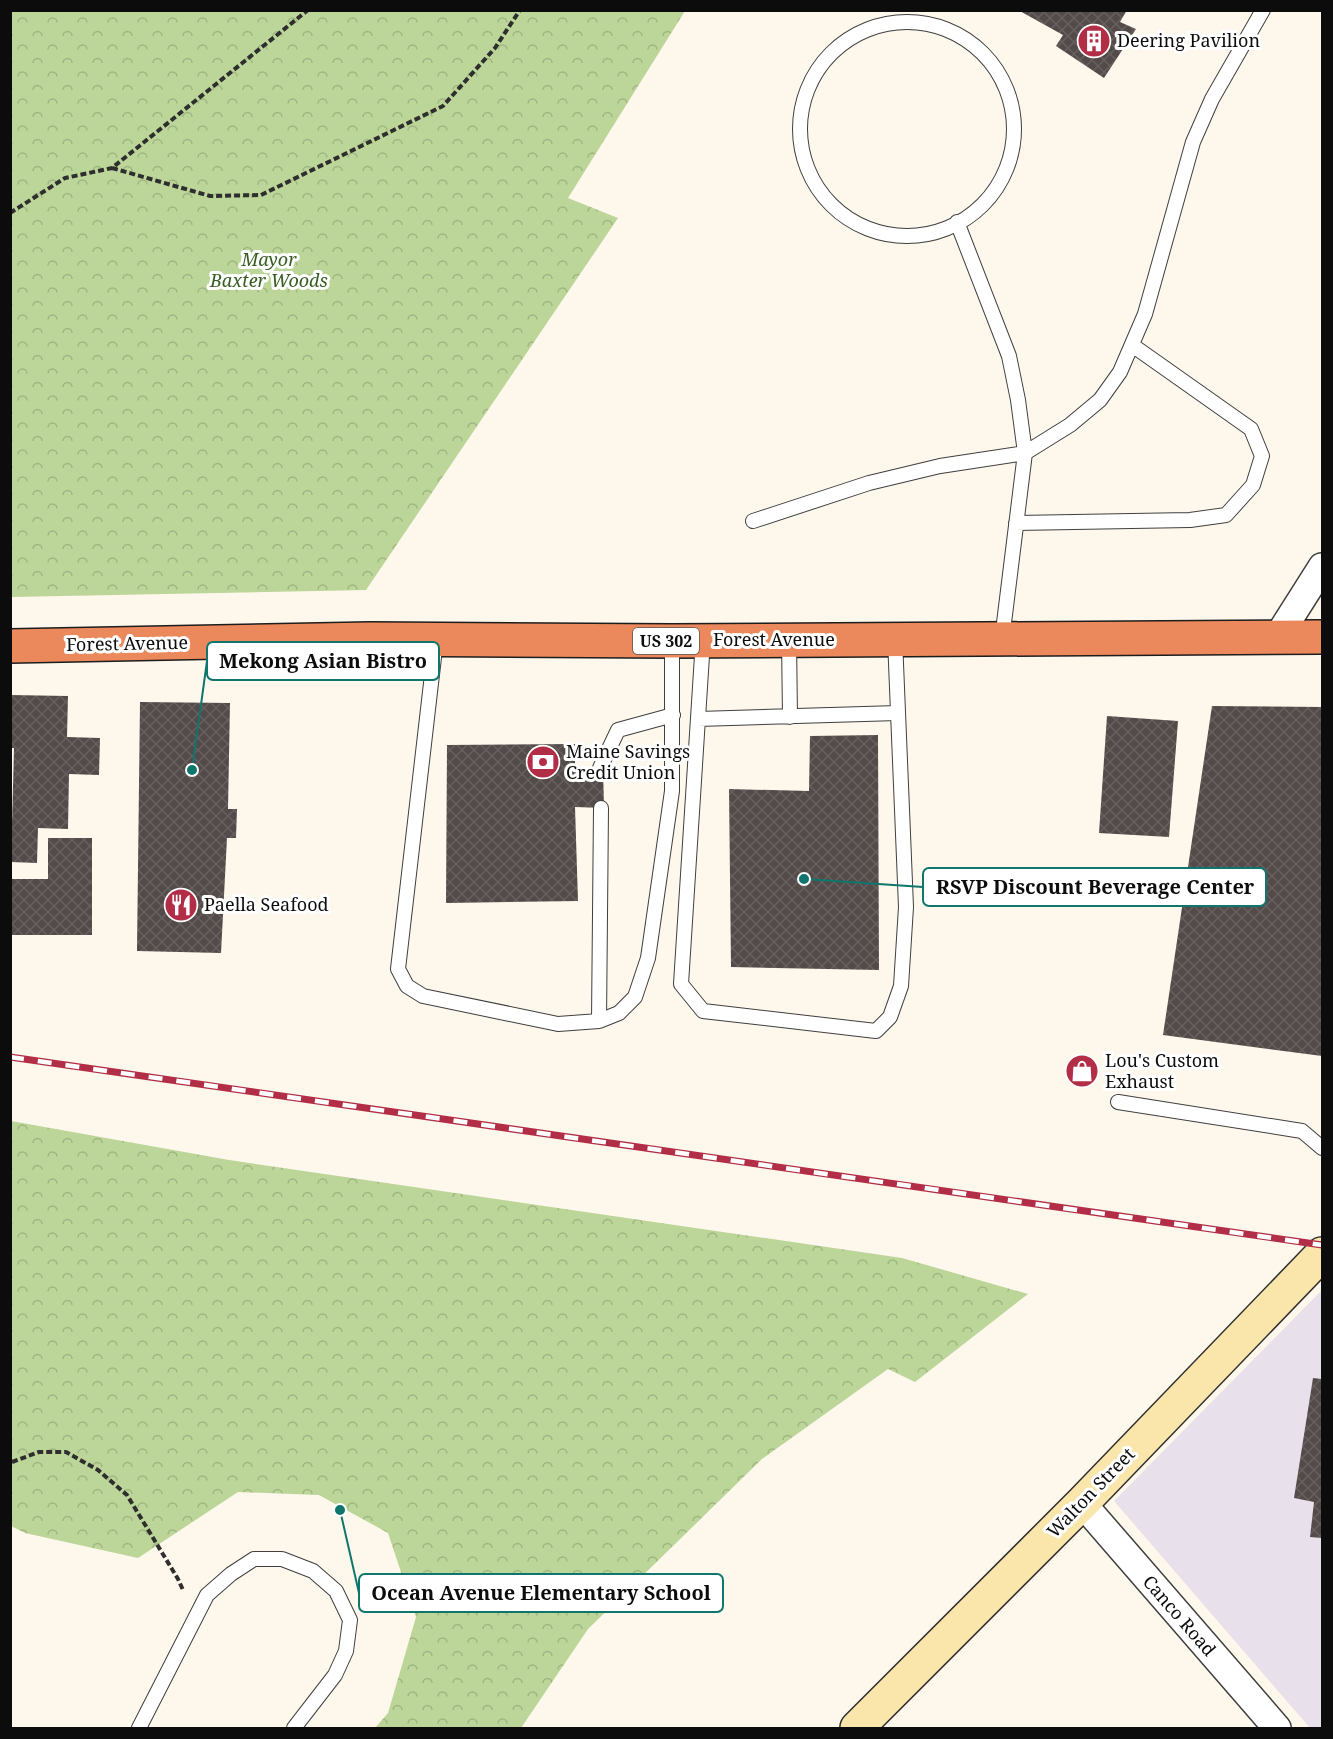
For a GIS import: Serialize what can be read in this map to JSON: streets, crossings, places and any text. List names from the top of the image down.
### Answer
{
  "streets": {
    "highway": ["Forest Avenue", "US 302"],
    "street": ["Walton Street", "Canco Road"]
  },
  "crossings": [
    ["Walton Street", "Canco Road"]
  ],
  "parks": ["Mayor Baxter Woods"],
  "places": {
    "building": ["Deering Pavilion"],
    "bank": ["Maine Savings Credit Union"],
    "other": ["Mekong Asian Bistro", "RSVP Discount Beverage Center", "Ocean Avenue Elementary School"],
    "restaurant": ["Paella Seafood"],
    "shop": ["Lou's Custom Exhaust"]
  }
}
